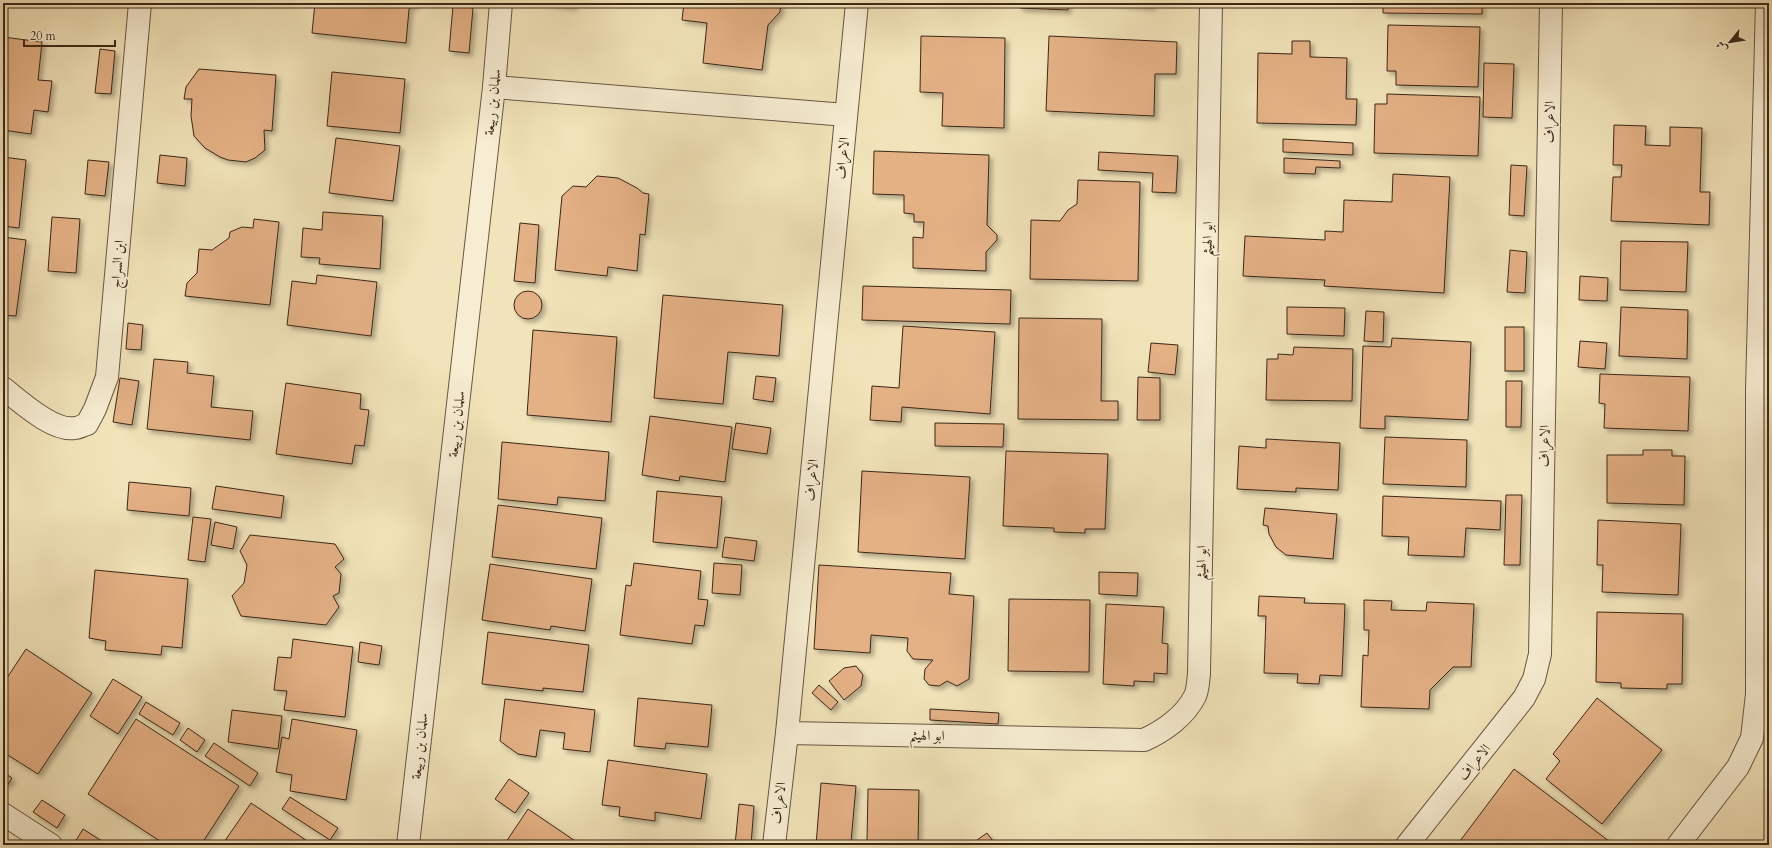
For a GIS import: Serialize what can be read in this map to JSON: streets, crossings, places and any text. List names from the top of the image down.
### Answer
{
  "streets": {
    "street": [
      "سلمان بن ربيعة",
      "الاعراف",
      "ابو الهيثم",
      "ابن السراج"
    ]
  },
  "crossings": [
    ["الاعراف", "ابو الهيثم"]
  ],
  "scale_bar": "20 m",
  "north": "bottom left"
}
